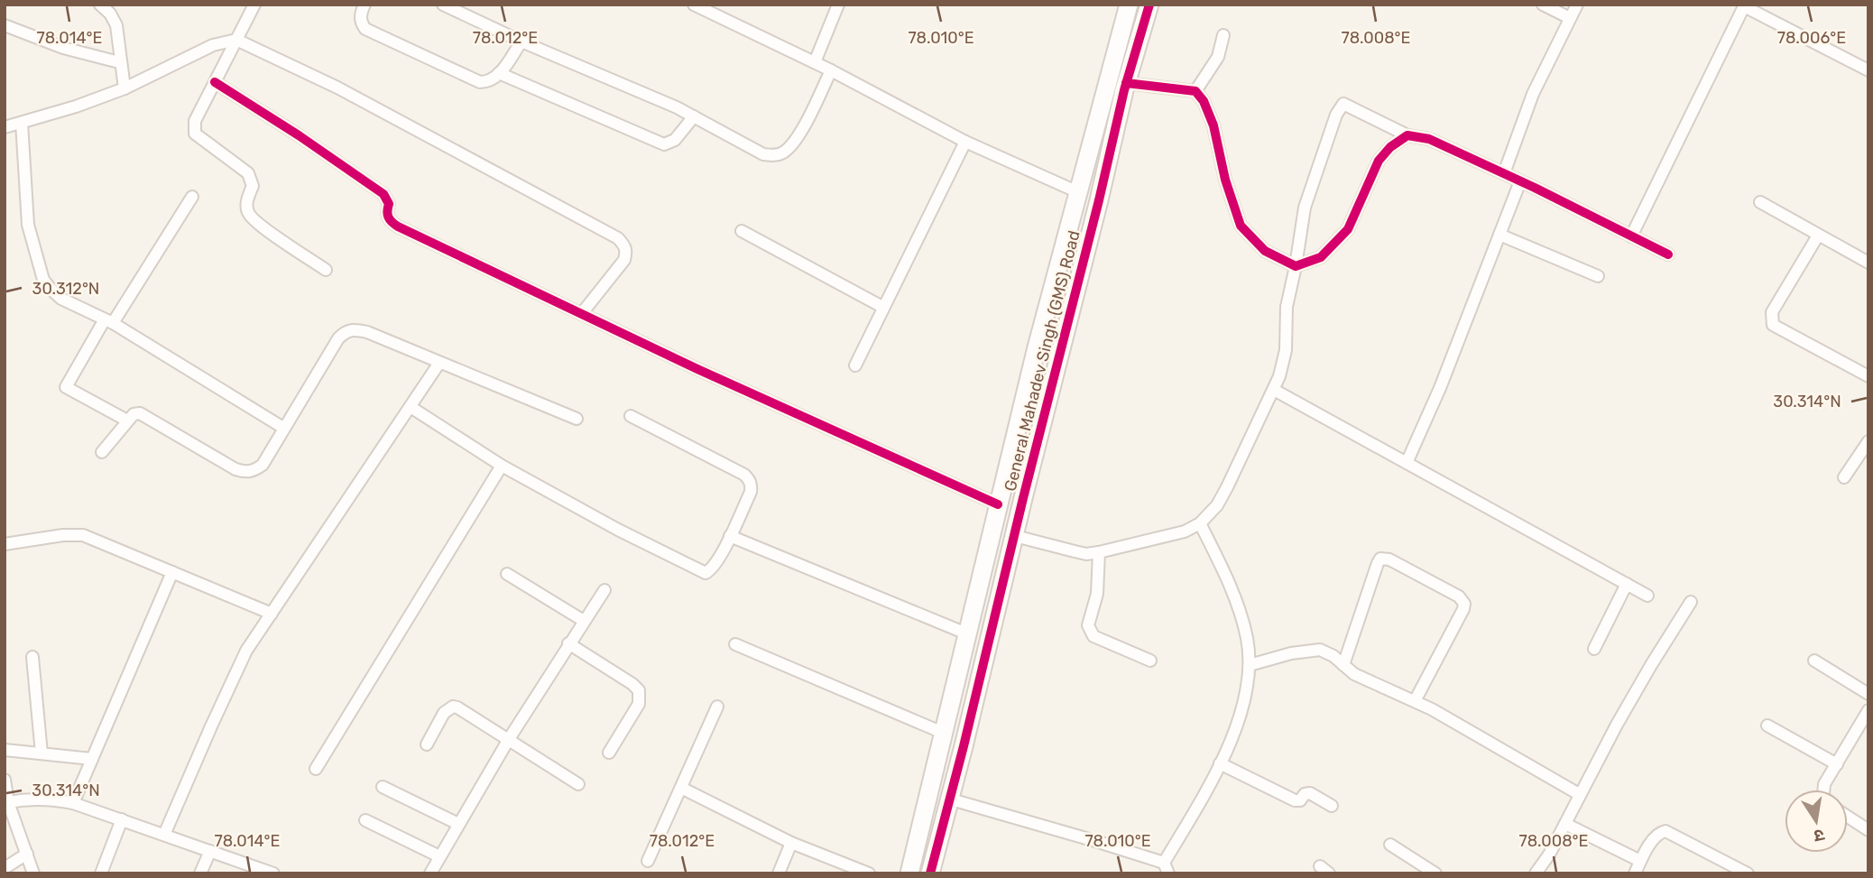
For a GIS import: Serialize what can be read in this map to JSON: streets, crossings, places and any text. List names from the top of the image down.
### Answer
{
  "streets": {
    "street": ["General Mahadev Singh (GMS) Road"]
  },
  "north": "bottom",
  "coordinates": [
    "78.014°E",
    "78.012°E",
    "78.010°E",
    "78.008°E",
    "78.006°E",
    "30.312°N",
    "30.314°N"
  ]
}
